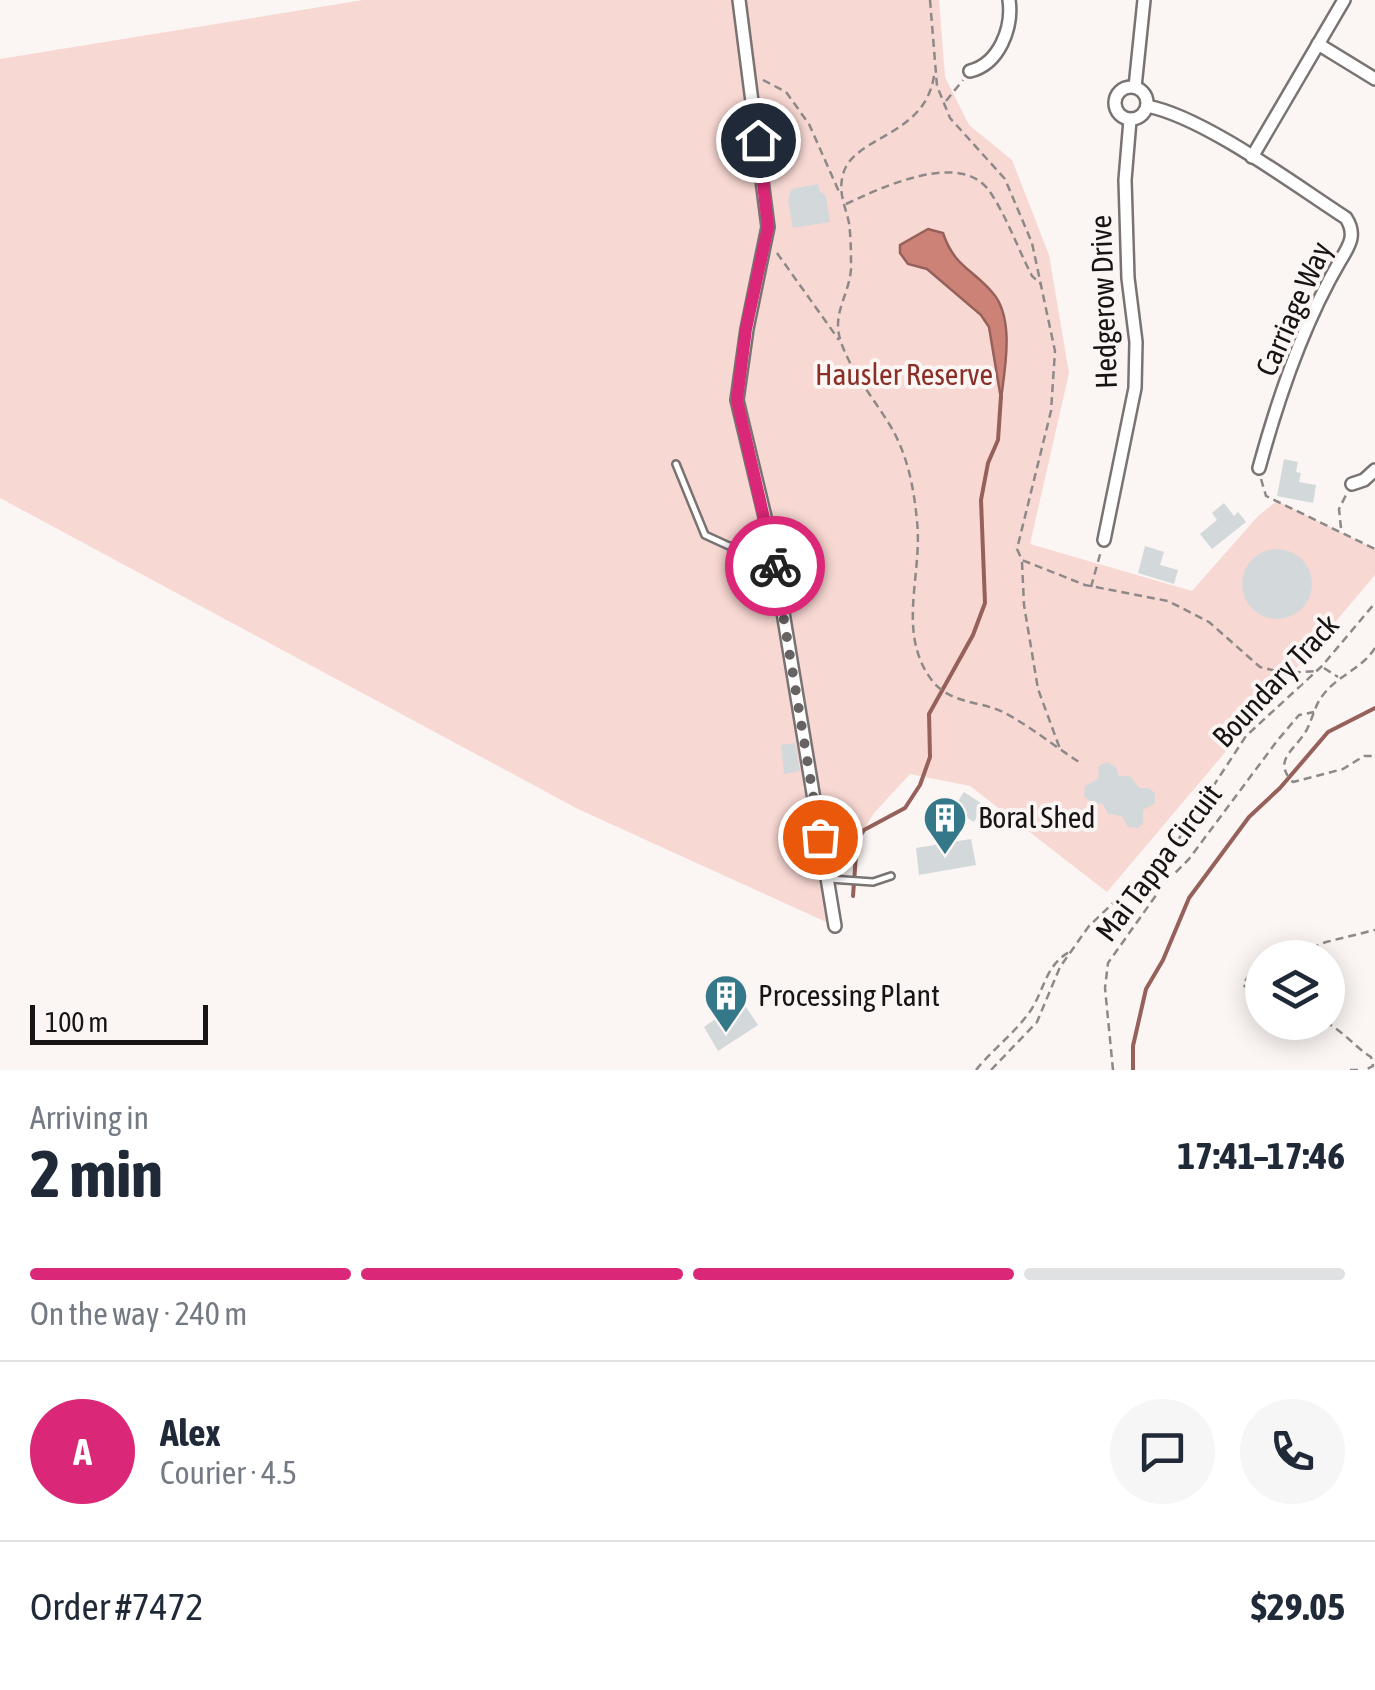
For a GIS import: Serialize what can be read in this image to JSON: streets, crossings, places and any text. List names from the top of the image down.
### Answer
{
  "streets": {
    "street": ["Hedgerow Drive", "Carriage Way"],
    "path": ["Boundary Track", "Mai Tappa Circuit"]
  },
  "crossings": [
    ["Hedgerow Drive", "Carriage Way"]
  ],
  "parks": ["Hausler Reserve"],
  "places": {
    "building": ["Boral Shed", "Processing Plant"]
  },
  "scale_bar": "100 m",
  "page": {
    "scale": "100 m",
    "heading": ["2 min", "Arriving in", "17:41–17:46"],
    "panel": [
      "Alex",
      "Courier · 4.5",
      "Order #7472",
      "$29.05"
    ],
    "bar": "On the way · 240 m",
    "round": "A"
  }
}
